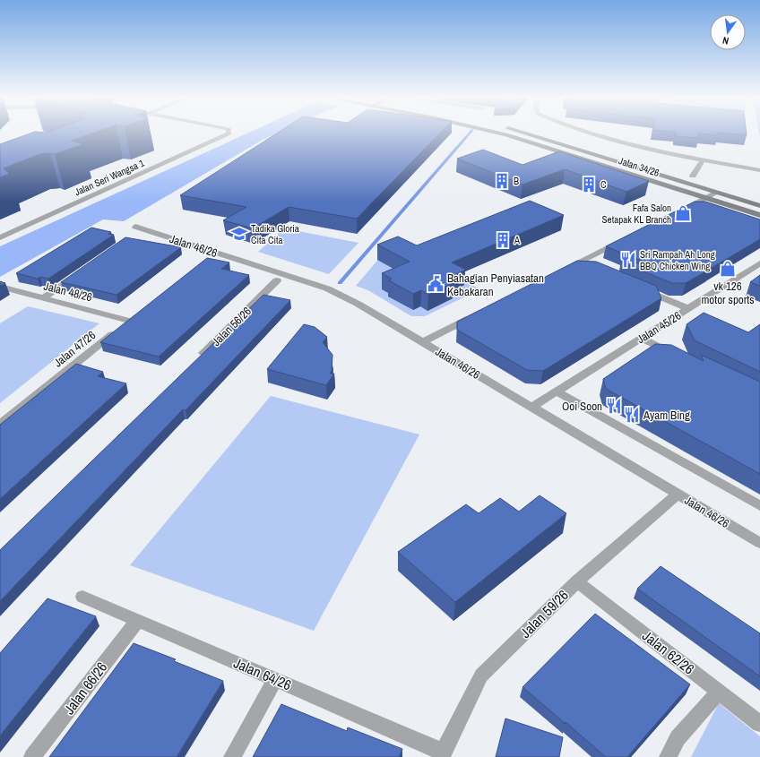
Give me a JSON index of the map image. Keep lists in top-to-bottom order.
{
  "streets": {
    "main road": ["Jalan 34/26"],
    "street": [
      "Jalan Seri Wangsa 1",
      "Jalan 46/26",
      "Jalan 48/26",
      "Jalan 56/26",
      "Jalan 45/26",
      "Jalan 47/26",
      "Jalan 59/26",
      "Jalan 62/26",
      "Jalan 64/26",
      "Jalan 66/26"
    ]
  },
  "crossings": [
    ["Jalan 46/26", "Jalan 45/26"],
    ["Jalan 46/26", "Jalan 59/26"],
    ["Jalan 48/26", "Jalan 47/26"],
    ["Jalan 59/26", "Jalan 62/26"],
    ["Jalan 59/26", "Jalan 64/26"],
    ["Jalan 64/26", "Jalan 66/26"]
  ],
  "places": {
    "building": ["B", "C", "A"],
    "shop": ["Fafa Salon Setapak KL Branch", "vk 126 motor sports"],
    "school or university": ["Tadika Gloria Cita Cita"],
    "restaurant": ["Sri Rampah Ah Long BBQ Chicken Wing", "Ooi Soon", "Ayam Bing"],
    "public building": ["Bahagian Penyiasatan Kebakaran"]
  },
  "north": "bottom"
}
